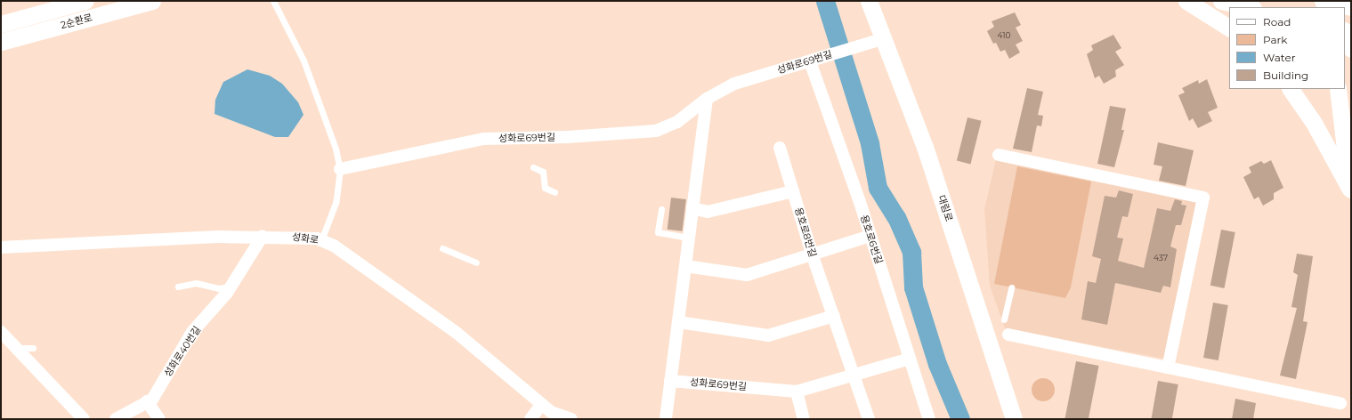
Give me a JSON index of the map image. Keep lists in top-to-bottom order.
{
  "streets": {
    "street": [
      "2순환로",
      "성화로69번길",
      "대림로",
      "용호로8번길",
      "성화로",
      "용호로6번길",
      "성화로40번길"
    ]
  },
  "crossings": [
    ["성화로69번길", "대림로"],
    ["성화로69번길", "용호로6번길"],
    ["성화로", "성화로40번길"]
  ],
  "house_numbers": ["410", "437"],
  "legend": [
    "Road",
    "Park",
    "Water",
    "Building"
  ]
}
